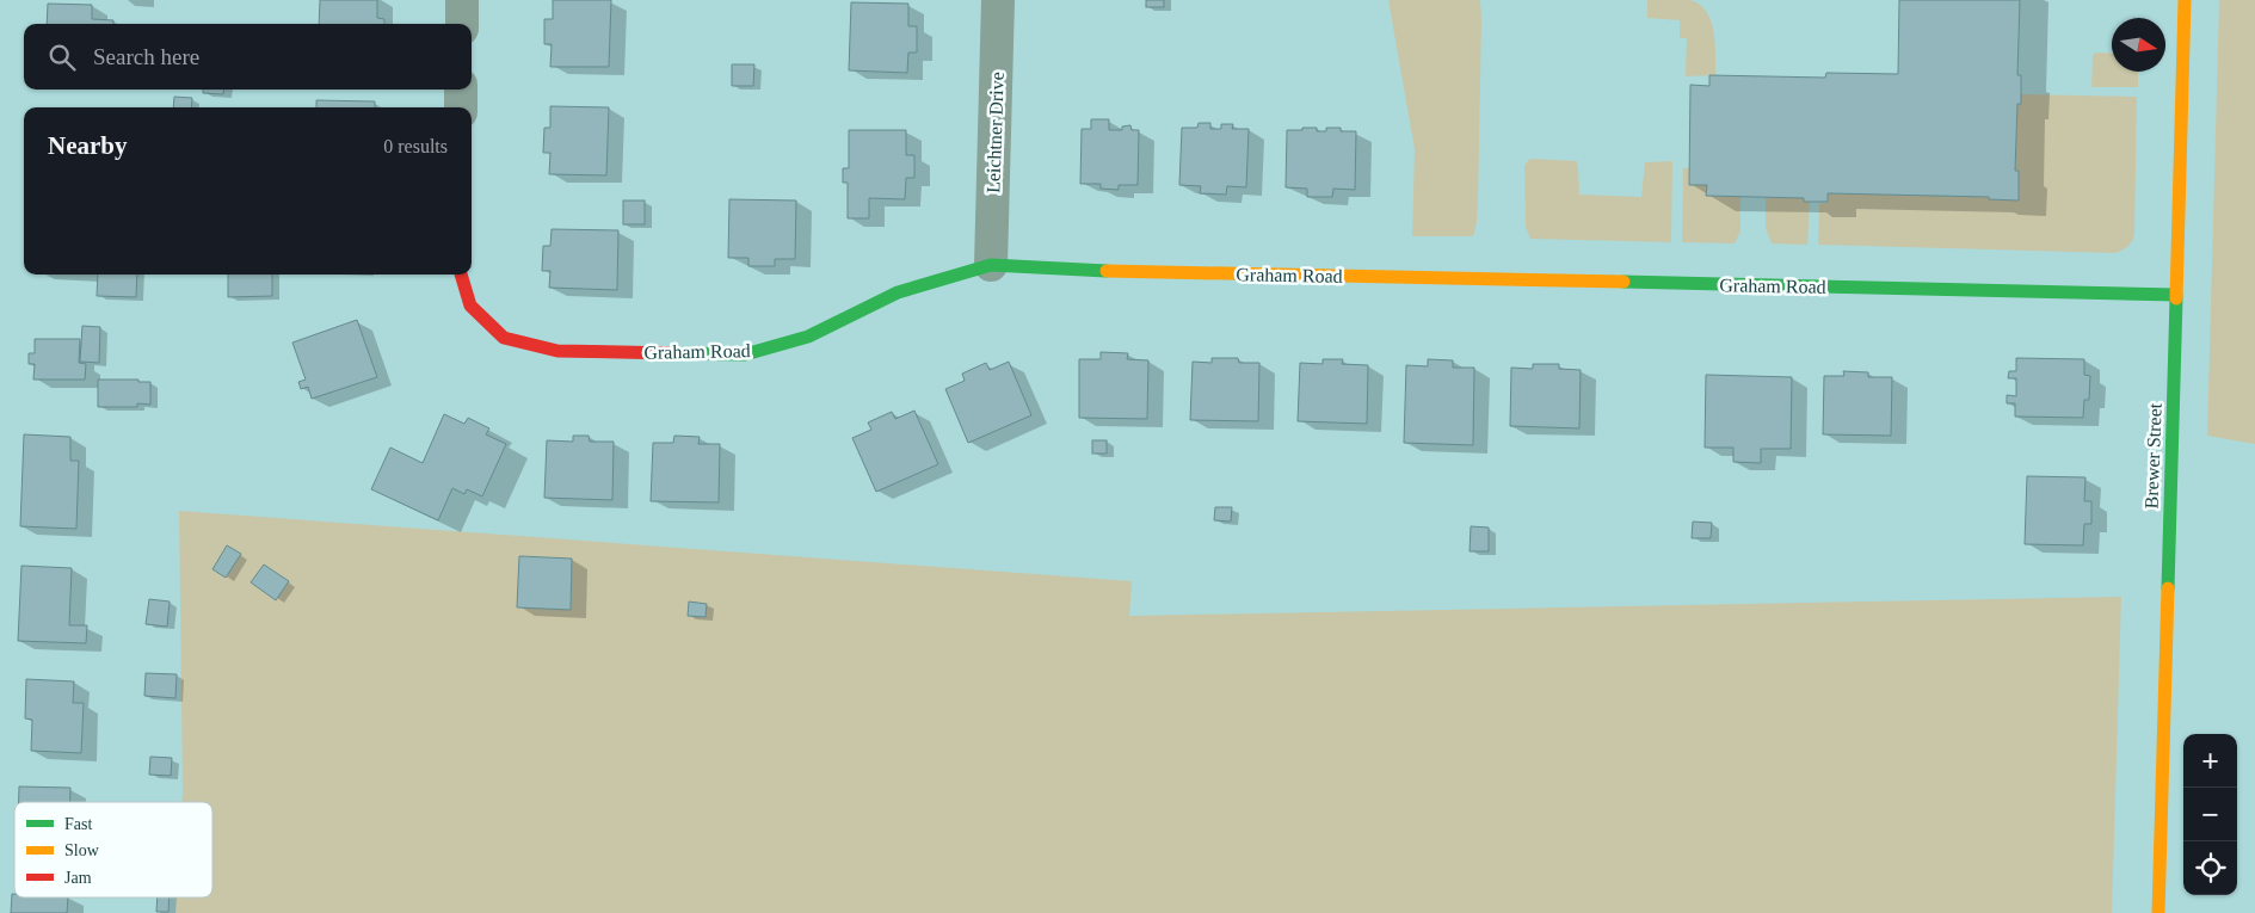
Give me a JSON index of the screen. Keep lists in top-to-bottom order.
{
  "streets": {
    "street": ["Leichtner Drive", "Graham Road", "Brewer Street"]
  },
  "crossings": [
    ["Leichtner Drive", "Graham Road"],
    ["Graham Road", "Brewer Street"]
  ],
  "legend": ["Fast", "Slow", "Jam"],
  "north": "right",
  "page": {
    "search": "Search here",
    "heading": ["Nearby", "0 results"],
    "map_buttons": ["+", "−"]
  }
}
